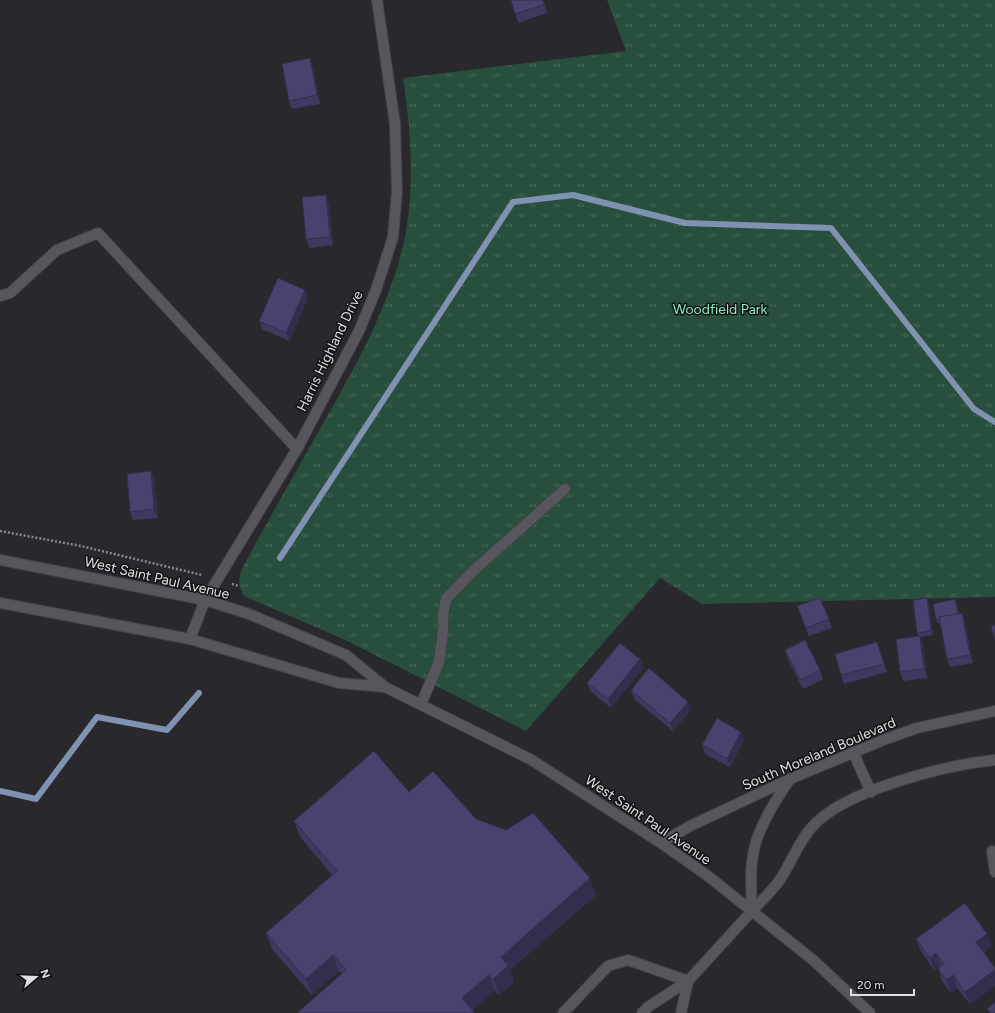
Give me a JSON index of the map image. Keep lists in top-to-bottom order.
{
  "streets": {
    "main road": ["Harris Highland Drive", "West Saint Paul Avenue", "South Moreland Boulevard"]
  },
  "crossings": [
    ["Harris Highland Drive", "West Saint Paul Avenue"],
    ["West Saint Paul Avenue", "South Moreland Boulevard"]
  ],
  "parks": ["Woodfield Park"],
  "scale_bar": "20 m",
  "north": "right"
}
